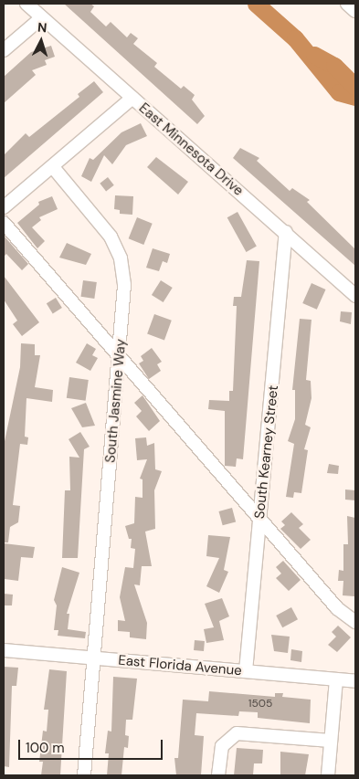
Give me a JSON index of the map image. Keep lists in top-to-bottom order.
{
  "streets": {
    "street": [
      "East Minnesota Drive",
      "South Jasmine Way",
      "South Kearney Street",
      "East Florida Avenue"
    ]
  },
  "crossings": [
    ["East Minnesota Drive", "South Kearney Street"],
    ["South Jasmine Way", "East Florida Avenue"],
    ["South Kearney Street", "East Florida Avenue"]
  ],
  "house_numbers": ["1505"],
  "scale_bar": "100 m",
  "north": "top"
}
